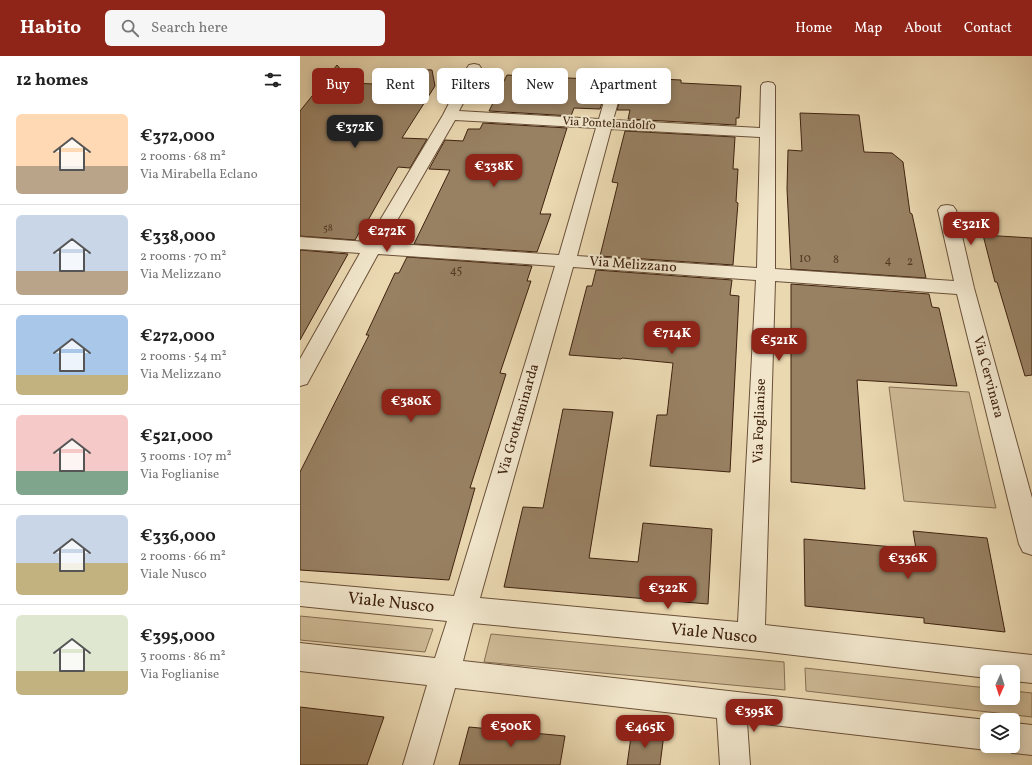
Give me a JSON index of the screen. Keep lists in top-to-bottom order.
{
  "streets": {
    "street": [
      "Via Pontelandolfo",
      "Via Melizzano",
      "Via Cervinara",
      "Via Grottaminarda",
      "Via Foglianise",
      "Viale Nusco"
    ]
  },
  "crossings": [
    ["Via Pontelandolfo", "Via Grottaminarda"],
    ["Via Pontelandolfo", "Via Foglianise"],
    ["Via Melizzano", "Via Cervinara"],
    ["Via Melizzano", "Via Grottaminarda"],
    ["Via Melizzano", "Via Foglianise"],
    ["Via Grottaminarda", "Viale Nusco"],
    ["Via Foglianise", "Viale Nusco"]
  ],
  "house_numbers": [
    "58",
    "10",
    "8",
    "4",
    "2",
    "45"
  ],
  "north": "bottom",
  "page": {
    "header": "Habito",
    "search": "Search here",
    "nav": [
      "Home",
      "Map",
      "About",
      "Contact"
    ],
    "heading": "12 homes",
    "chip": [
      "Buy",
      "Rent",
      "Filters",
      "New",
      "Apartment"
    ],
    "list": [
      {
        "name": "€372,000",
        "note": "2 rooms · 68 m² · Via Mirabella Eclano"
      },
      {
        "name": "€338,000",
        "note": "2 rooms · 70 m² · Via Melizzano"
      },
      {
        "name": "€272,000",
        "note": "2 rooms · 54 m² · Via Melizzano"
      },
      {
        "name": "€521,000",
        "note": "3 rooms · 107 m² · Via Foglianise"
      },
      {
        "name": "€336,000",
        "note": "2 rooms · 66 m² · Viale Nusco"
      },
      {
        "name": "€395,000",
        "note": "3 rooms · 86 m² · Via Foglianise"
      }
    ],
    "price": [
      "€372K",
      "€338K",
      "€321K",
      "€272K",
      "€714K",
      "€521K",
      "€380K",
      "€336K",
      "€322K",
      "€395K",
      "€500K",
      "€465K"
    ]
  }
}
